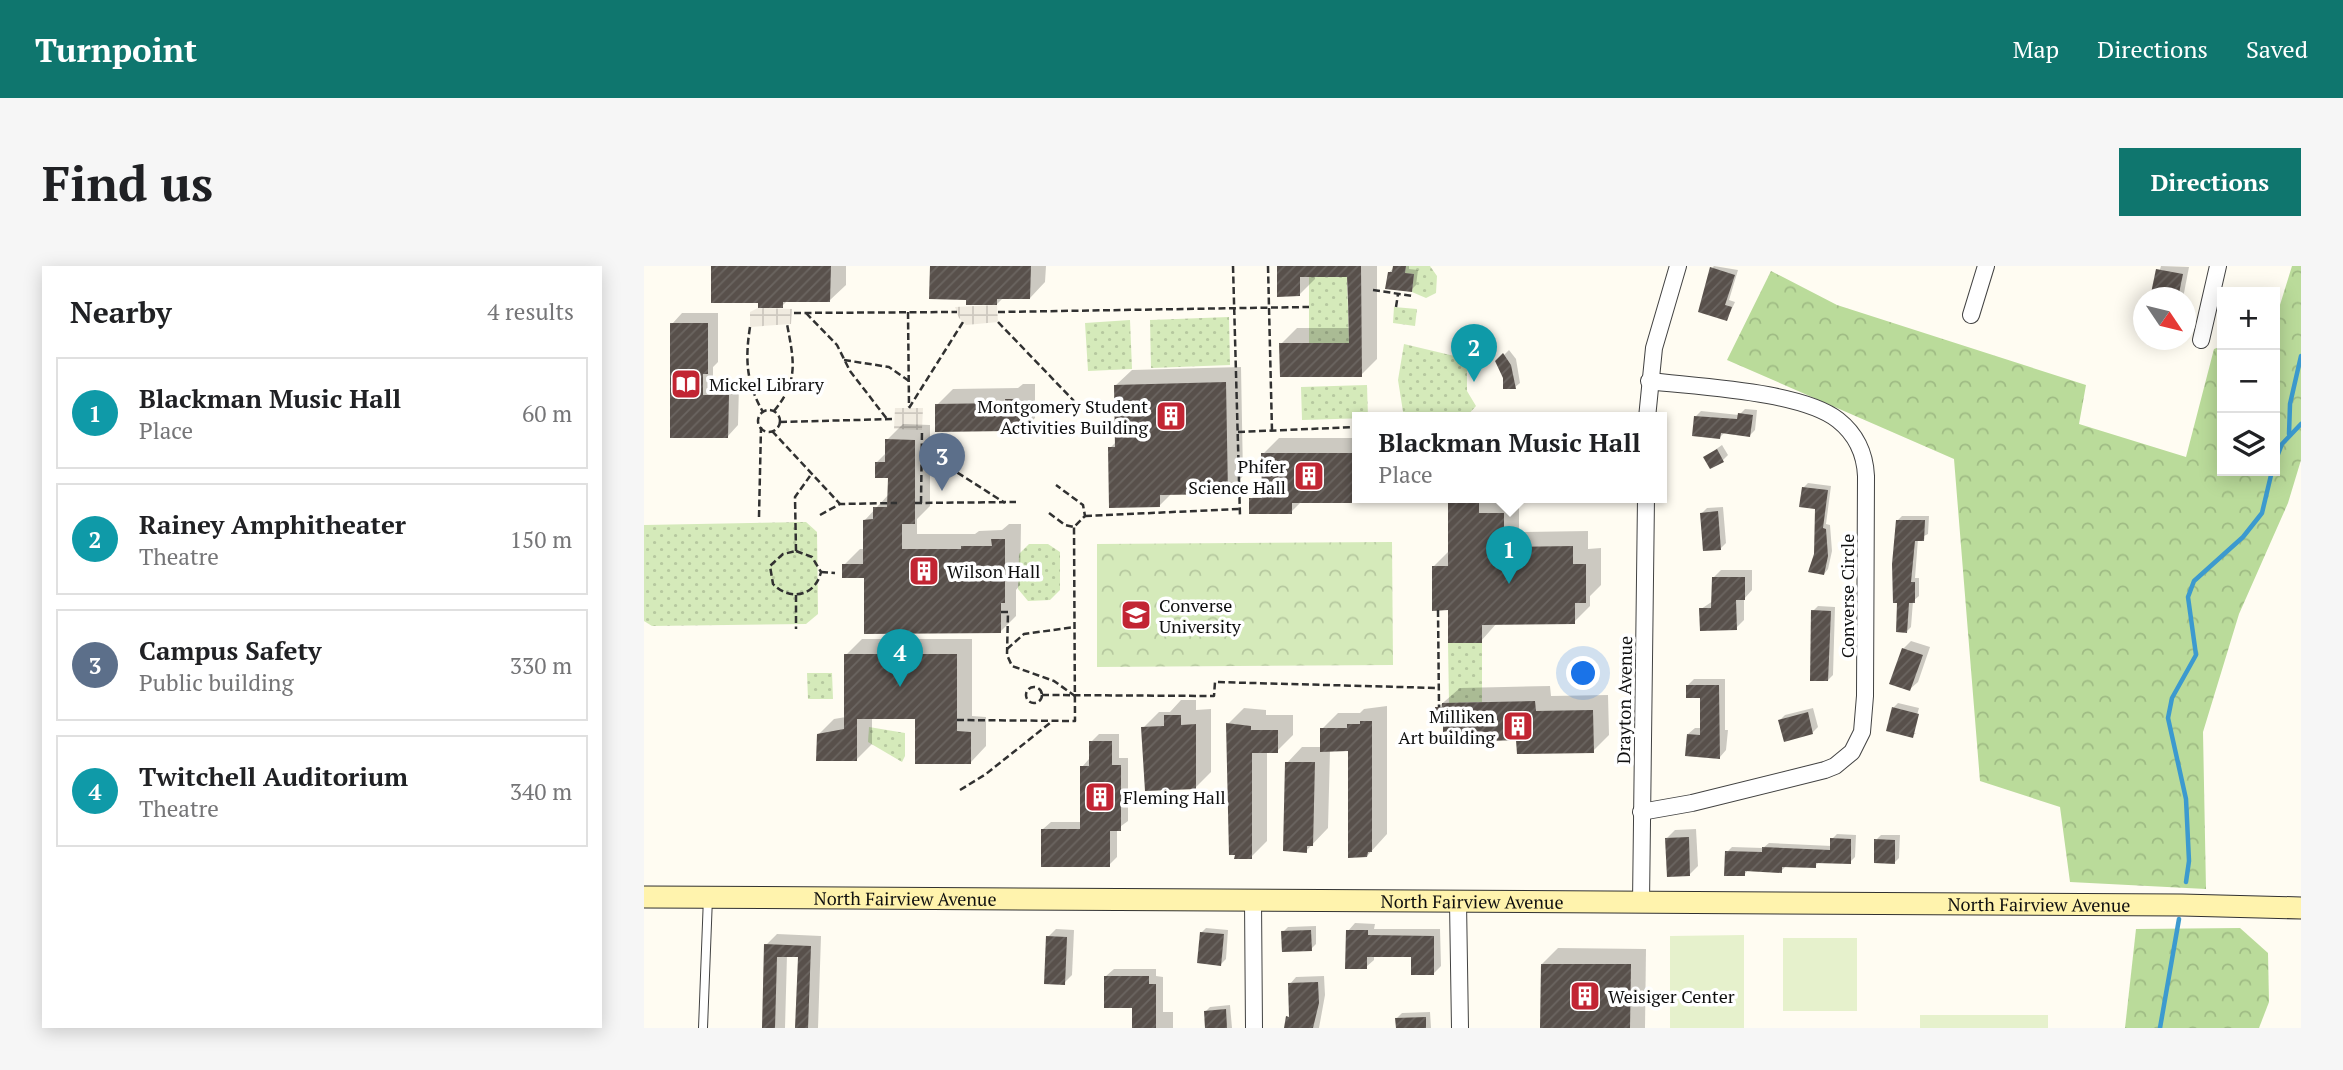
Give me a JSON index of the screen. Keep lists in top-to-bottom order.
{
  "streets": {
    "street": ["Converse Circle", "Drayton Avenue", "North Fairview Avenue"]
  },
  "crossings": [
    ["Converse Circle", "Drayton Avenue"],
    ["Drayton Avenue", "North Fairview Avenue"]
  ],
  "places": {
    "library": ["Mickel Library"],
    "building": [
      "Montgomery Student Activities Building",
      "Phifer Science Hall",
      "Wilson Hall",
      "Milliken Art building",
      "Fleming Hall",
      "Weisiger Center"
    ],
    "school or university": ["Converse University"]
  },
  "north": "bottom right",
  "page": {
    "header": "Turnpoint",
    "nav": ["Map", "Directions", "Saved"],
    "buttons": "Directions",
    "title": "Find us",
    "heading": ["Nearby", "4 results"],
    "map_buttons": ["+", "−"],
    "pins": [
      "2",
      "3",
      "1",
      "4"
    ],
    "list": [
      {
        "mark": "1",
        "name": "Blackman Music Hall",
        "note": "Place",
        "value": "60 m"
      },
      {
        "mark": "2",
        "name": "Rainey Amphitheater",
        "note": "Theatre",
        "value": "150 m"
      },
      {
        "mark": "3",
        "name": "Campus Safety",
        "note": "Public building",
        "value": "330 m"
      },
      {
        "mark": "4",
        "name": "Twitchell Auditorium",
        "note": "Theatre",
        "value": "340 m"
      }
    ],
    "popup": ["Blackman Music Hall", "Place"]
  }
}
